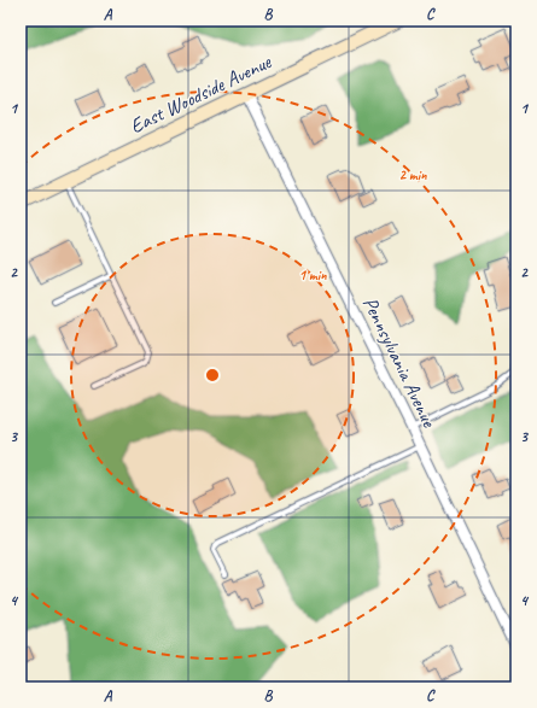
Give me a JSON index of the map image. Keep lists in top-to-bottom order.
{
  "streets": {
    "main road": ["East Woodside Avenue"],
    "street": ["Pennsylvania Avenue"]
  },
  "crossings": [
    ["East Woodside Avenue", "Pennsylvania Avenue"]
  ],
  "grid": {
    "columns": ["A", "B", "C"],
    "rows": [
      "1",
      "2",
      "3",
      "4"
    ]
  },
  "rings": ["2 min", "1 min"]
}
